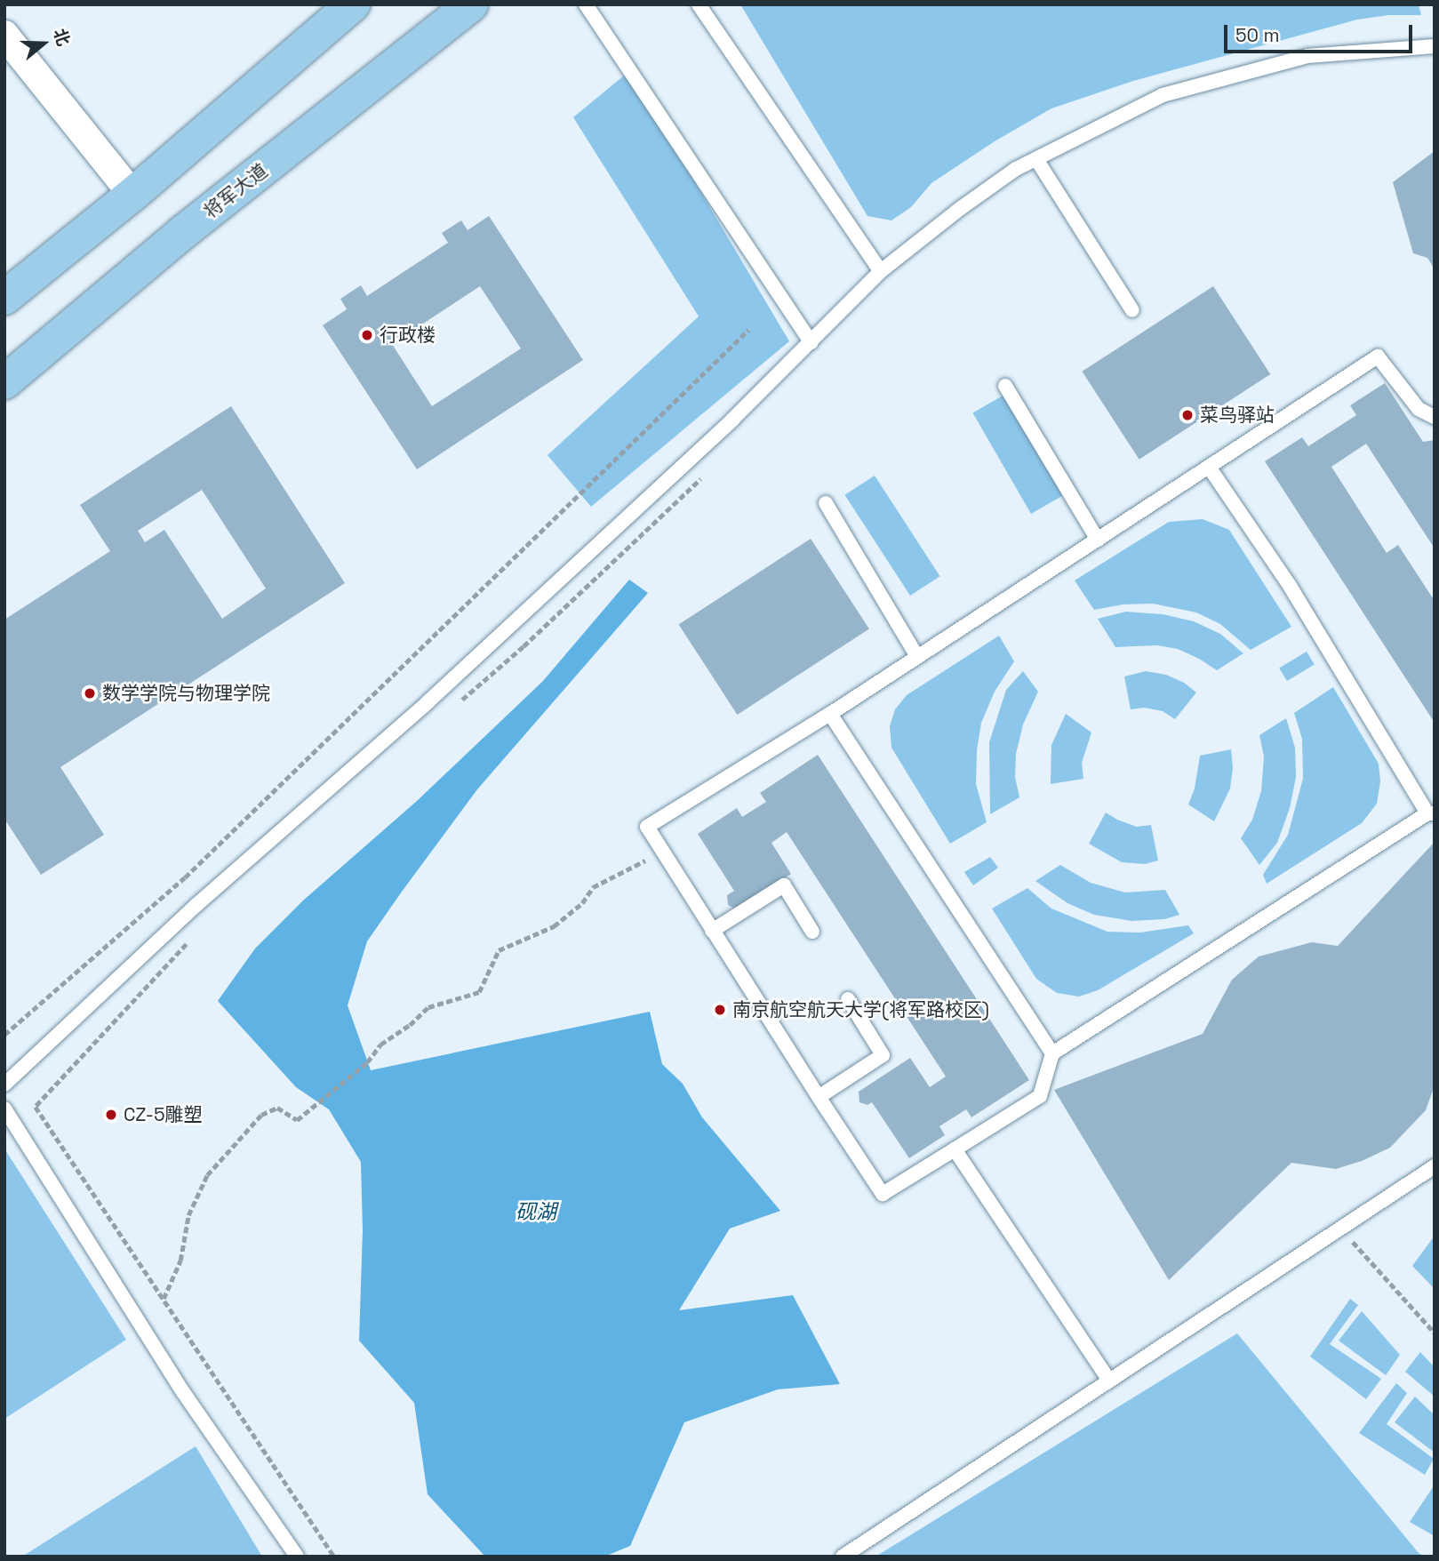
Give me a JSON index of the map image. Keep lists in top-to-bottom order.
{
  "streets": {
    "main road": ["将军大道"]
  },
  "water": ["砚湖"],
  "places": [
    "行政楼",
    "菜鸟驿站",
    "数学学院与物理学院",
    "南京航空航天大学(将军路校区)",
    "CZ-5雕塑"
  ],
  "scale_bar": "50 m",
  "north": "right"
}
